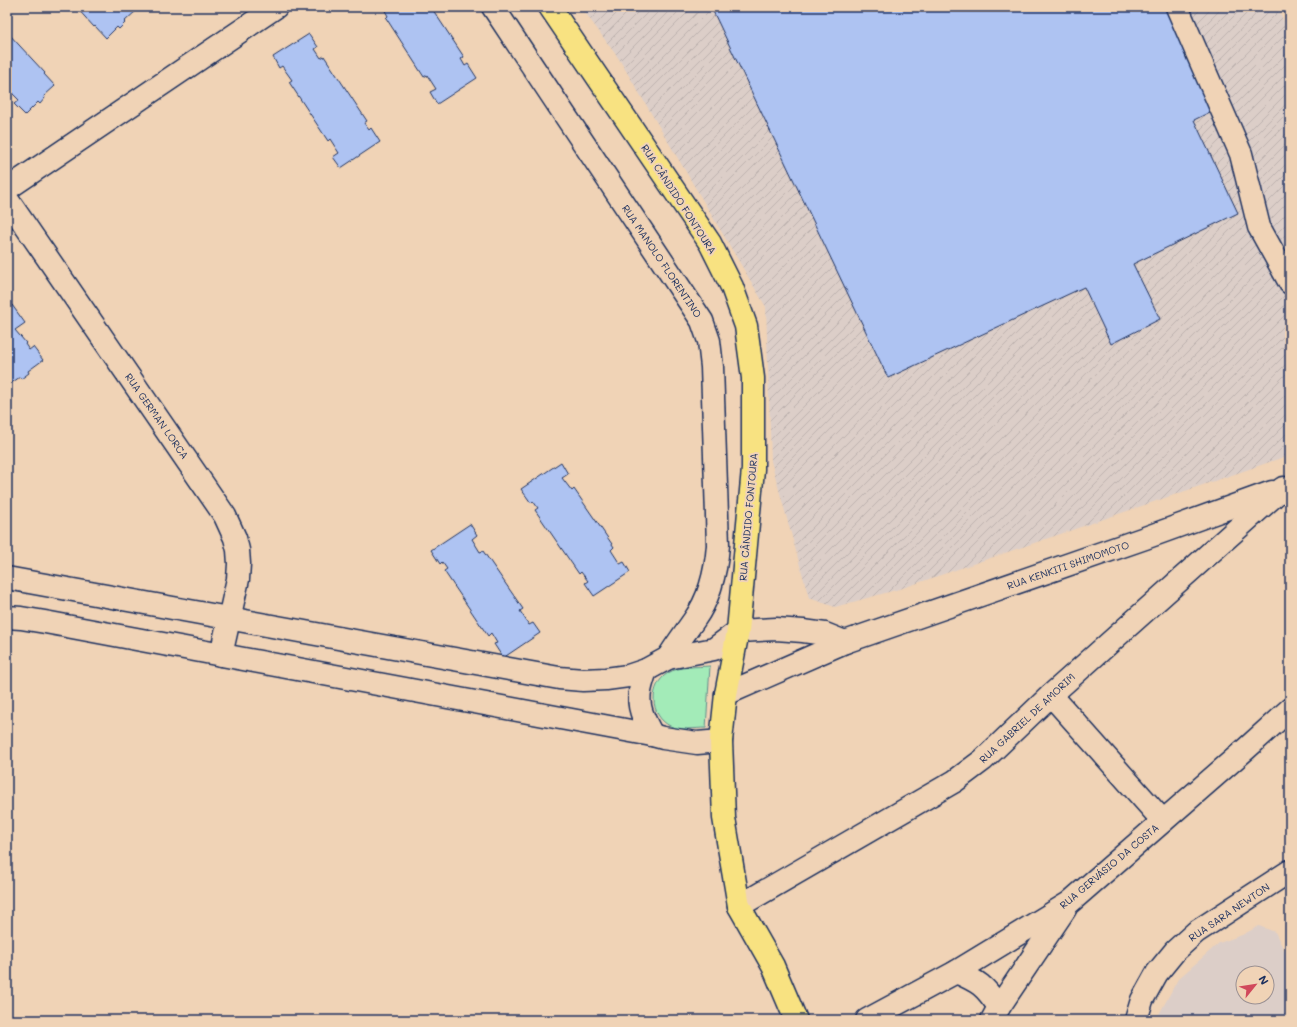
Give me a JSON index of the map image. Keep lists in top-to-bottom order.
{
  "streets": {
    "main road": ["RUA CÂNDIDO FONTOURA"],
    "street": [
      "RUA MANOLO FLORENTINO",
      "RUA GERMAN LORCA",
      "RUA KENKITI SHIMOMOTO",
      "RUA GABRIEL DE AMORIM",
      "RUA GERVÁSIO DA COSTA",
      "RUA SARA NEWTON"
    ]
  },
  "crossings": [
    ["RUA CÂNDIDO FONTOURA", "RUA KENKITI SHIMOMOTO"],
    ["RUA CÂNDIDO FONTOURA", "RUA GABRIEL DE AMORIM"],
    ["RUA KENKITI SHIMOMOTO", "RUA GABRIEL DE AMORIM"]
  ],
  "north": "top right"
}
